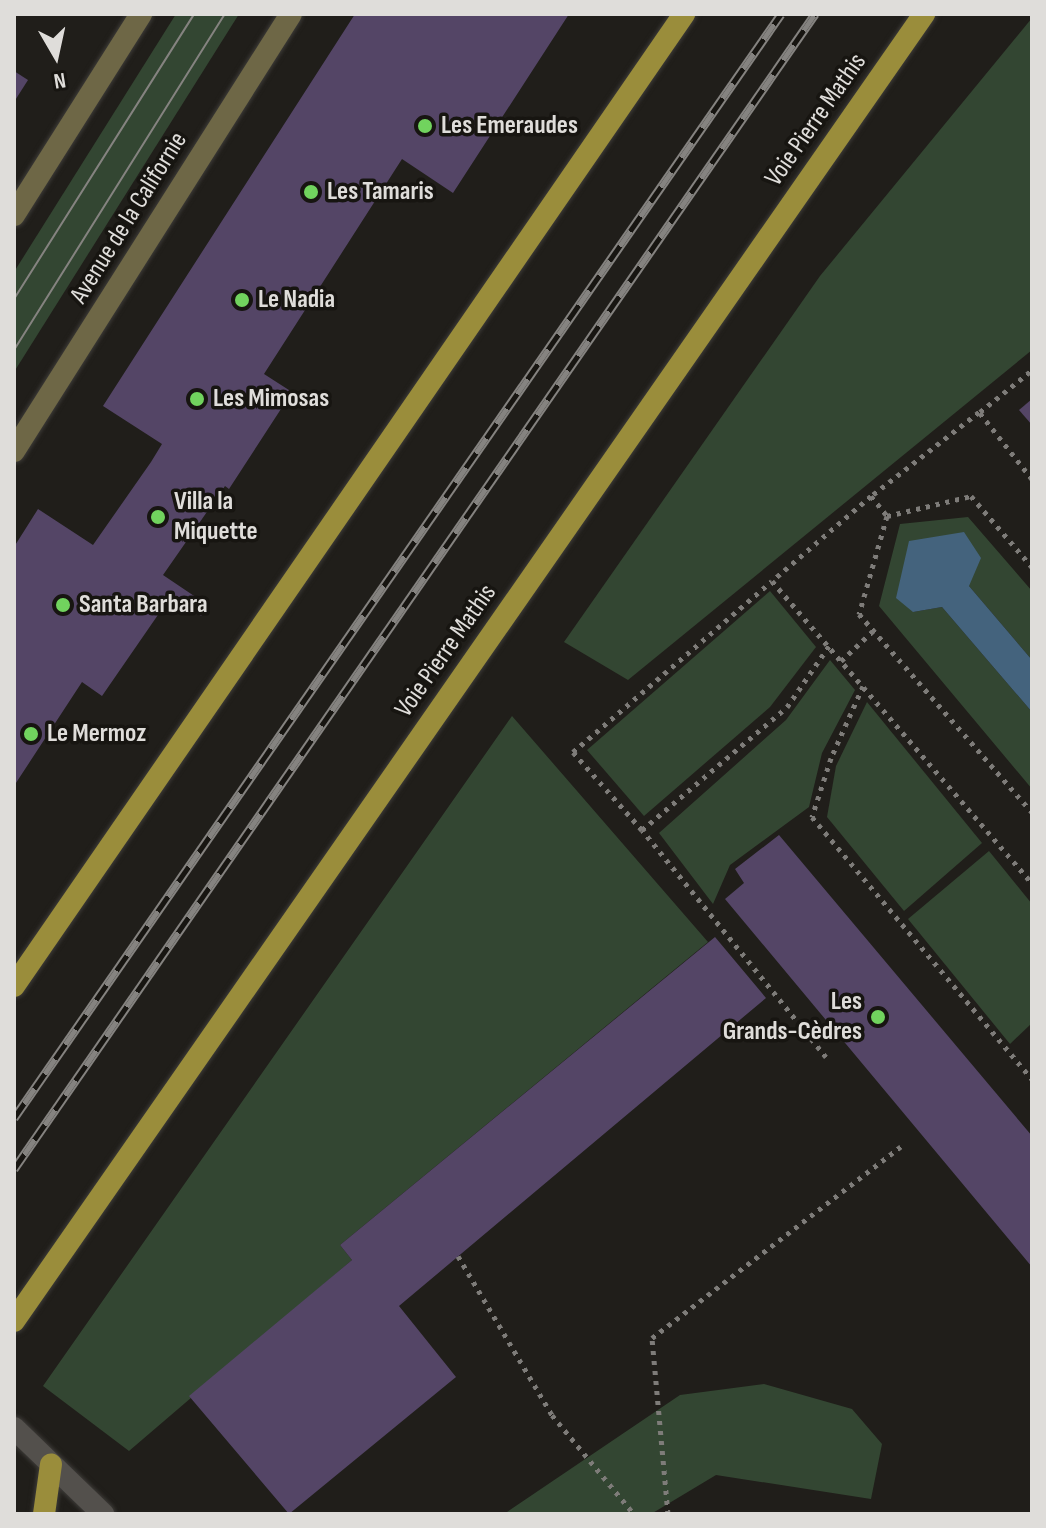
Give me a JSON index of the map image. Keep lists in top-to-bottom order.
{
  "streets": {
    "highway": ["Voie Pierre Mathis"],
    "main road": ["Avenue de la Californie"]
  },
  "places": [
    "Les Emeraudes",
    "Les Tamaris",
    "Le Nadia",
    "Les Mimosas",
    "Villa la Miquette",
    "Santa Barbara",
    "Le Mermoz",
    "Les Grands-Cèdres"
  ],
  "north": "bottom"
}
